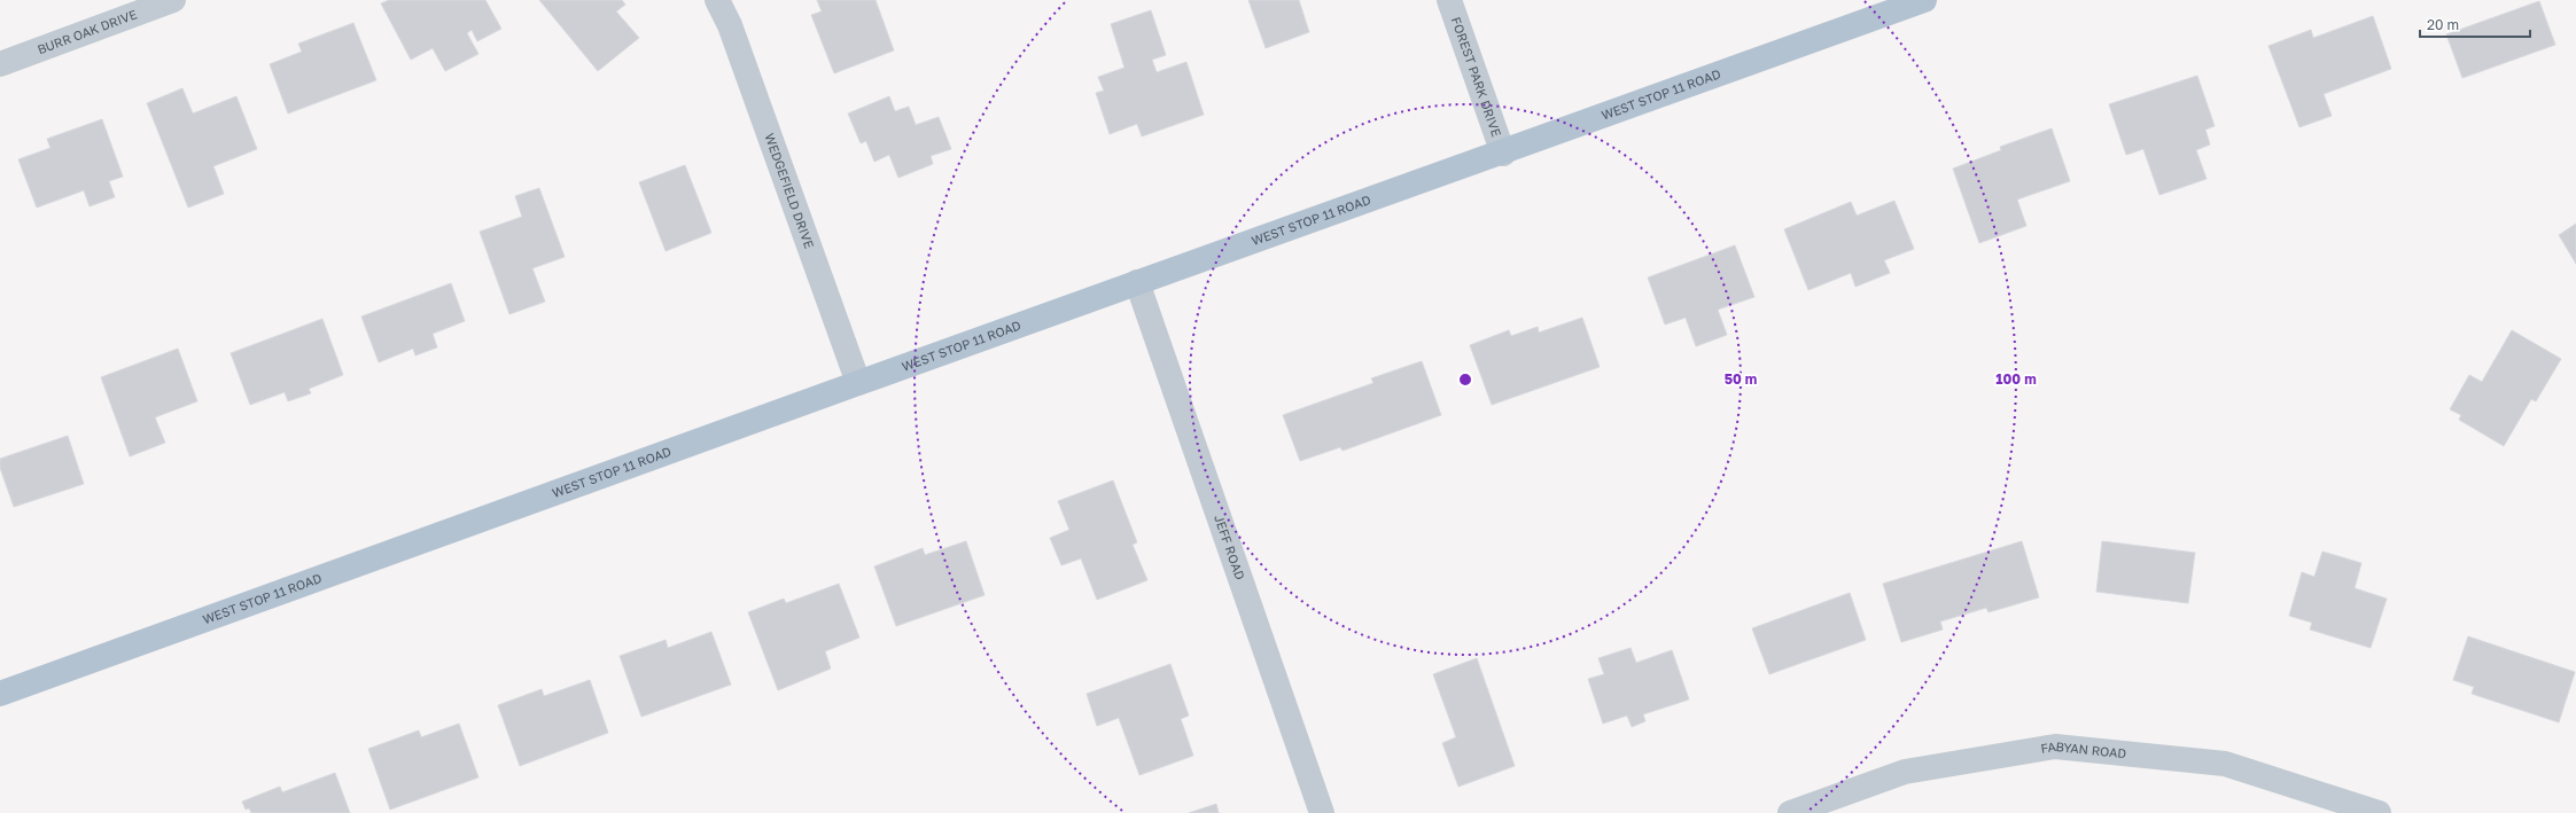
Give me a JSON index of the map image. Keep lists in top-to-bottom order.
{
  "streets": {
    "main road": ["WEST STOP 11 ROAD"],
    "street": [
      "BURR OAK DRIVE",
      "FOREST PARK DRIVE",
      "WEDGEFIELD DRIVE",
      "JEFF ROAD",
      "FABYAN ROAD"
    ]
  },
  "crossings": [
    ["FOREST PARK DRIVE", "WEST STOP 11 ROAD"],
    ["WEST STOP 11 ROAD", "WEDGEFIELD DRIVE"],
    ["WEST STOP 11 ROAD", "JEFF ROAD"]
  ],
  "scale_bar": "20 m",
  "rings": ["50 m", "100 m"]
}
